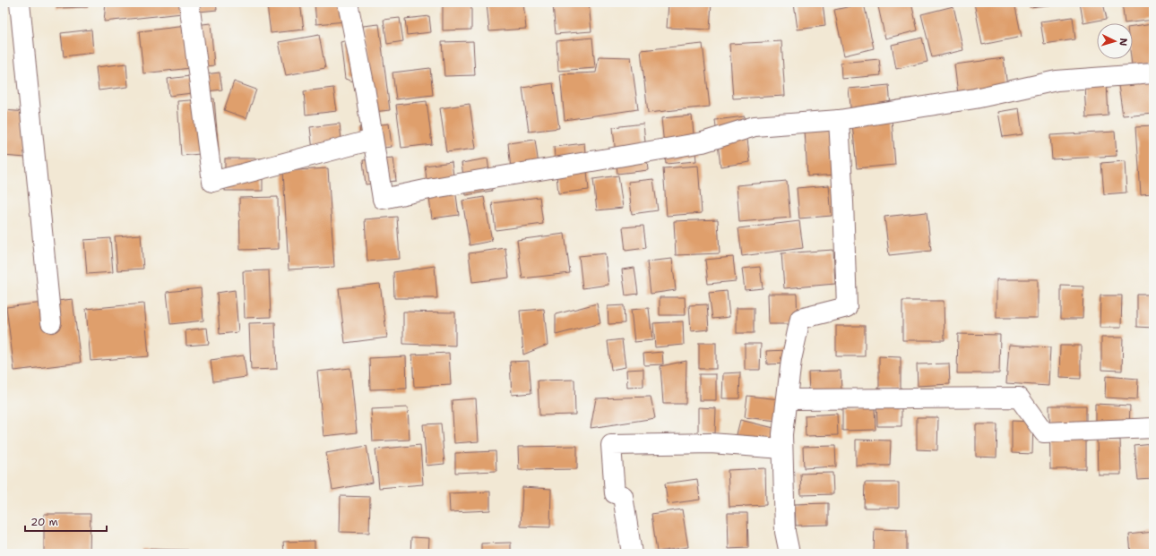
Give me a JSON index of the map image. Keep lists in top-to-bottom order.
{
  "scale_bar": "20 m",
  "north": "right"
}
